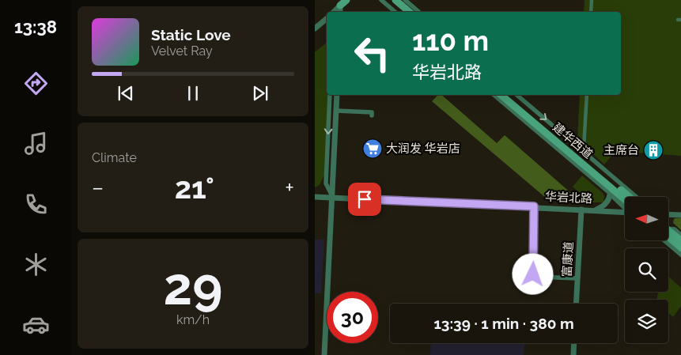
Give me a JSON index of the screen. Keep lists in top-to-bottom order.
{
  "streets": {
    "main road": ["建华西道"],
    "street": ["华岩北路", "富康道"]
  },
  "crossings": [
    ["华岩北路", "富康道"]
  ],
  "places": {
    "supermarket": ["大润发 华岩店"],
    "building": ["主席台"]
  },
  "north": "left",
  "page": {
    "tabs": "13:38",
    "turn": ["110 m", "华岩北路"],
    "song": ["Static Love", "Velvet Ray"],
    "tile": [
      "Climate",
      ["29", "km/h"]
    ],
    "heat": ["−", "21°", "+"],
    "limit": "30",
    "trip": "13:39 · 1 min · 380 m"
  }
}
